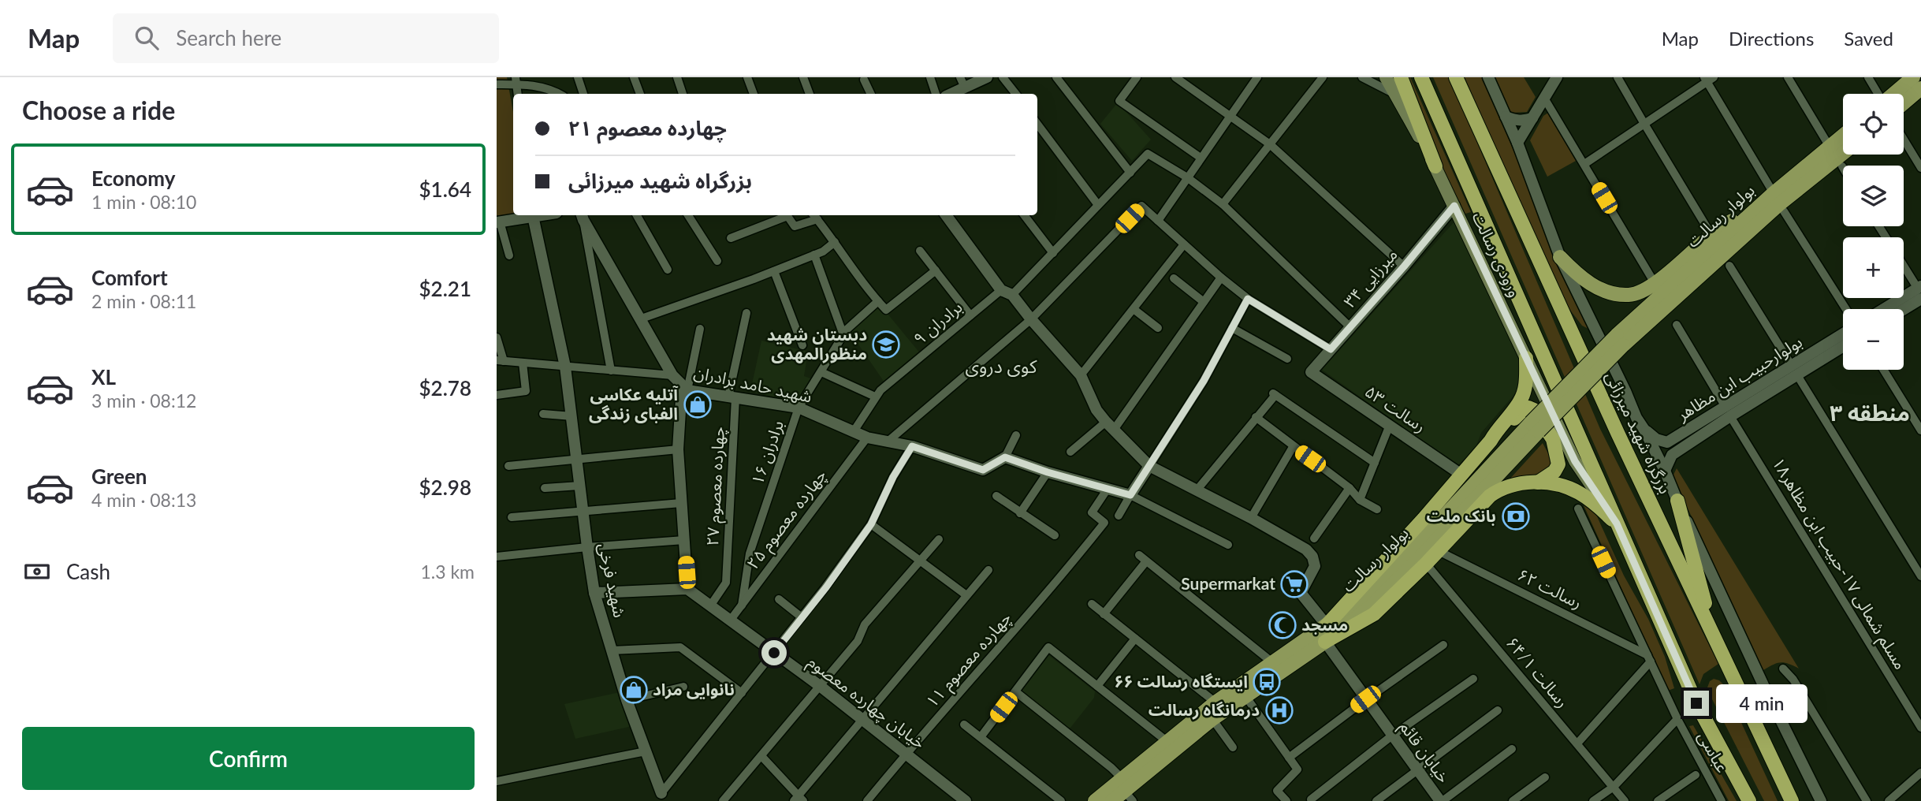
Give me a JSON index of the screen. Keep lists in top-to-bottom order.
{
  "streets": {
    "highway": ["بزرگراه شهید میرزائی"],
    "main road": ["بولوار رسالت", "ورودی رسالت"],
    "street": [
      "میرزایی ۳۴",
      "برادران ۹",
      "بولوارحبیب ابن مظاهر",
      "شهید حامد برادران",
      "رسالت ۵۳",
      "برادران ۱۶",
      "چهارده معصوم ۲۷",
      "چهارده معصوم ۲۵",
      "مسلم شمالی ۱۷-حبیب ابن مظاهر۱۸",
      "شهید فرخی",
      "رسالت ۶۲",
      "چهارده معصوم ۱۱",
      "رسالت ۶۴/۱",
      "خیابان چهارده معصوم",
      "خیابان قائم",
      "عباسی"
    ]
  },
  "crossings": [
    ["بولوار رسالت", "خیابان قائم"],
    ["ورودی رسالت", "میرزایی ۳۴"],
    ["میرزایی ۳۴", "رسالت ۵۳"],
    ["برادران ۹", "شهید حامد برادران"],
    ["بولوارحبیب ابن مظاهر", "مسلم شمالی ۱۷-حبیب ابن مظاهر۱۸"],
    ["شهید حامد برادران", "برادران ۱۶"],
    ["شهید حامد برادران", "چهارده معصوم ۲۷"],
    ["شهید حامد برادران", "چهارده معصوم ۲۵"],
    ["برادران ۱۶", "چهارده معصوم ۲۵"],
    ["چهارده معصوم ۲۷", "خیابان چهارده معصوم"],
    ["چهارده معصوم ۲۵", "خیابان چهارده معصوم"],
    ["رسالت ۶۲", "عباسی"],
    ["چهارده معصوم ۱۱", "خیابان چهارده معصوم"]
  ],
  "districts": ["کوی دروی", "منطقه ۳"],
  "places": {
    "school or university": ["دبستان شهید منظورالمهدی"],
    "shop": ["آتلیه عکاسی الفبای زندگی", "نانوایی مراد"],
    "bank": ["بانک ملت"],
    "supermarket": ["Supermarkat"],
    "mosque": ["مسجد"],
    "bus stop": ["ایستگاه رسالت ۶۶"],
    "hospital": ["درمانگاه رسالت"]
  },
  "page": {
    "header": "Map",
    "search": "Search here",
    "nav": ["Map", "Directions", "Saved"],
    "heading": "Choose a ride",
    "map_buttons": ["+", "−"],
    "banner": ["چهارده معصوم ۲۱", "بزرگراه شهید میرزائی"],
    "list": [
      {
        "name": "Economy",
        "note": "1 min · 08:10",
        "value": "$1.64"
      },
      {
        "name": "Comfort",
        "note": "2 min · 08:11",
        "value": "$2.21"
      },
      {
        "name": "XL",
        "note": "3 min · 08:12",
        "value": "$2.78"
      },
      {
        "name": "Green",
        "note": "4 min · 08:13",
        "value": "$2.98"
      }
    ],
    "pay": ["Cash", "1.3 km"],
    "bubble": "4 min",
    "buttons": "Confirm"
  }
}
